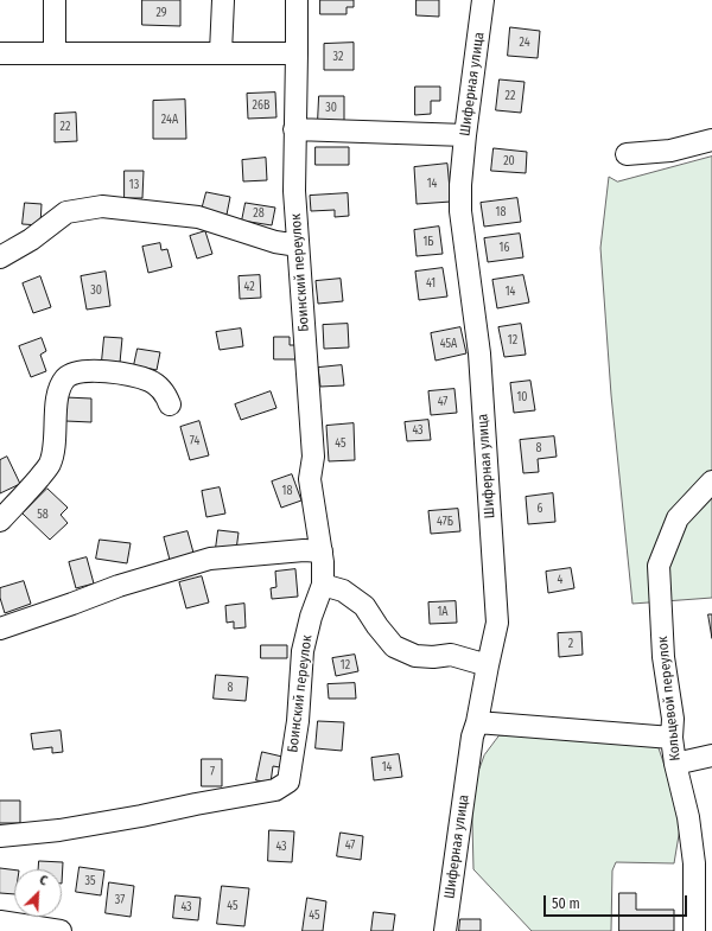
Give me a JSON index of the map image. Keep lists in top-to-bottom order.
{
  "streets": {
    "street": ["Шиферная улица", "Боинский переулок", "Кольцевой переулок"]
  },
  "house_numbers": [
    "29",
    "24",
    "32",
    "22",
    "26В",
    "30",
    "24А",
    "22",
    "20",
    "14",
    "13",
    "18",
    "28",
    "1Б",
    "16",
    "41",
    "42",
    "30",
    "14",
    "12",
    "45А",
    "10",
    "47",
    "43",
    "74",
    "45",
    "8",
    "18",
    "6",
    "58",
    "47Б",
    "4",
    "1А",
    "2",
    "12",
    "8",
    "14",
    "7",
    "47",
    "43",
    "35",
    "37",
    "45",
    "43",
    "45"
  ],
  "scale_bar": "50 m",
  "north": "top right"
}
